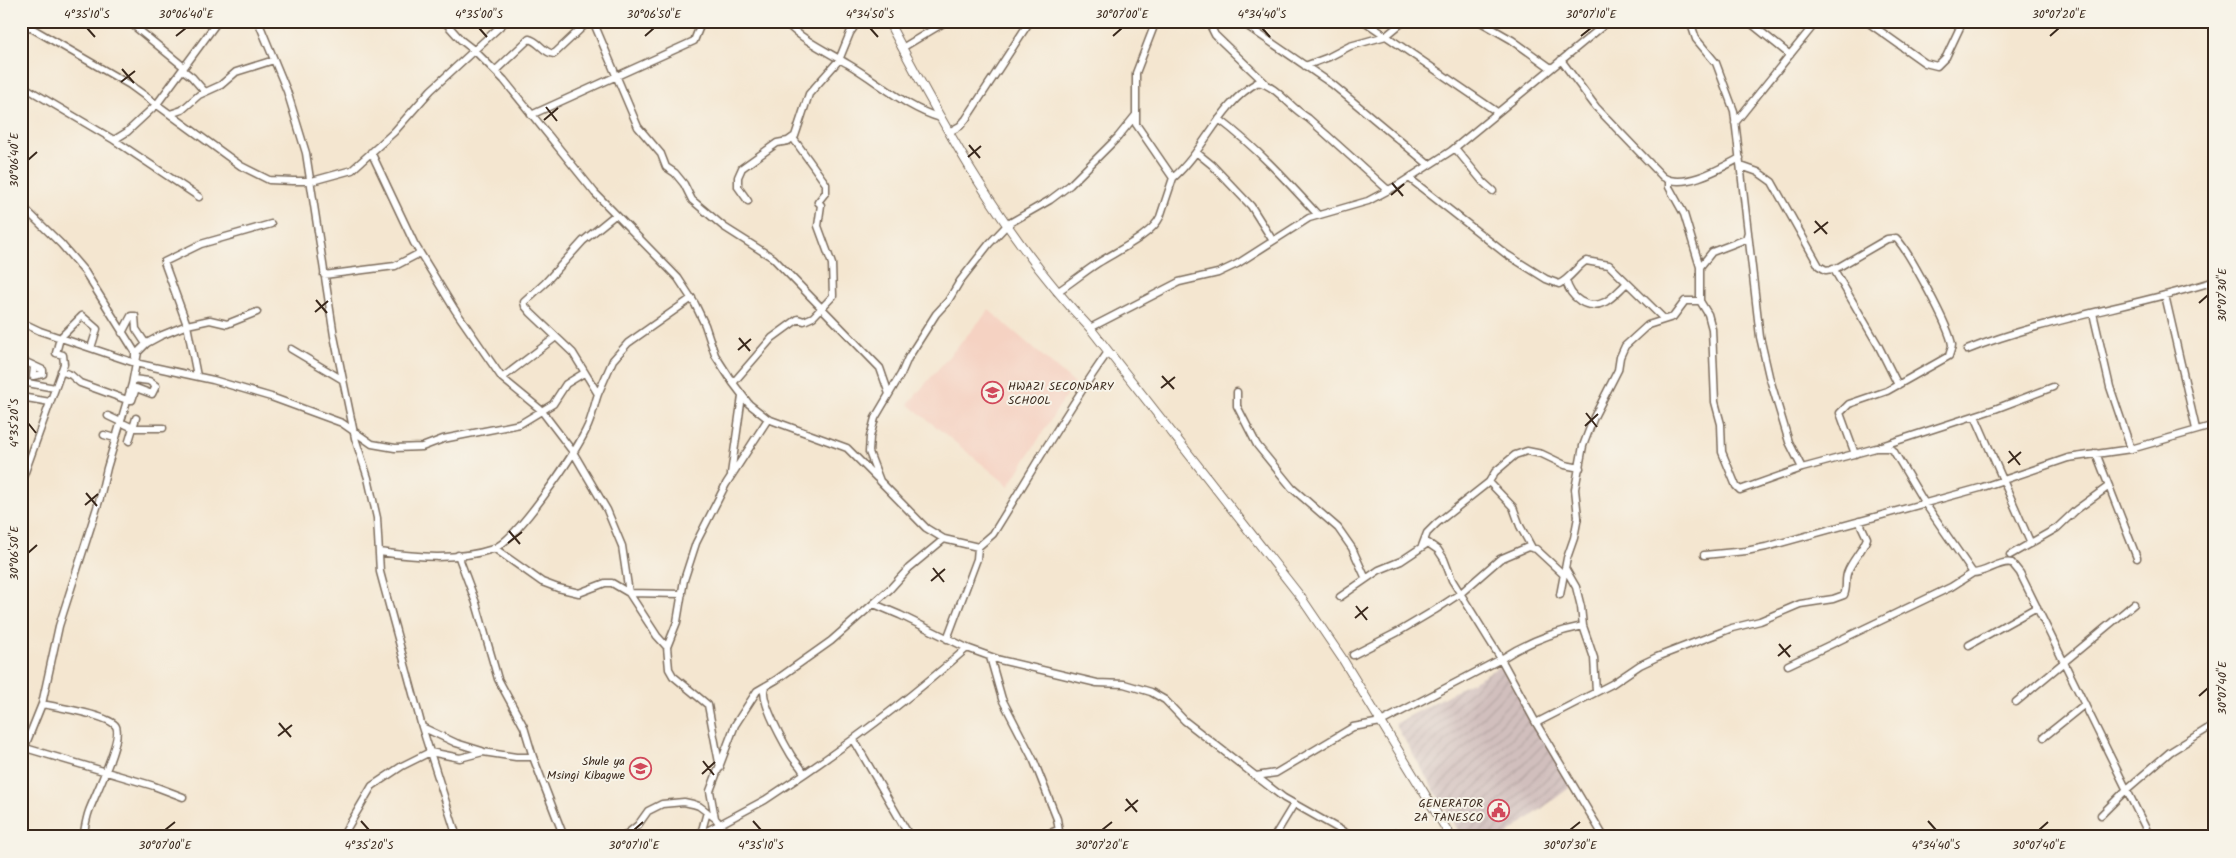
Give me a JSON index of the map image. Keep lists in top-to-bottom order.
{
  "places": {
    "school or university": ["HWAZI SECONDARY SCHOOL", "Shule ya Msingi Kibagwe"],
    "public building": ["GENERATOR ZA TANESCO"]
  },
  "coordinates": [
    "4°35'10\"S",
    "30°06'40\"E",
    "4°35'00\"S",
    "30°06'50\"E",
    "4°34'50\"S",
    "30°07'00\"E",
    "4°34'40\"S",
    "30°07'10\"E",
    "30°07'20\"E",
    "30°07'30\"E",
    "4°35'20\"S",
    "30°07'40\"E"
  ]
}
